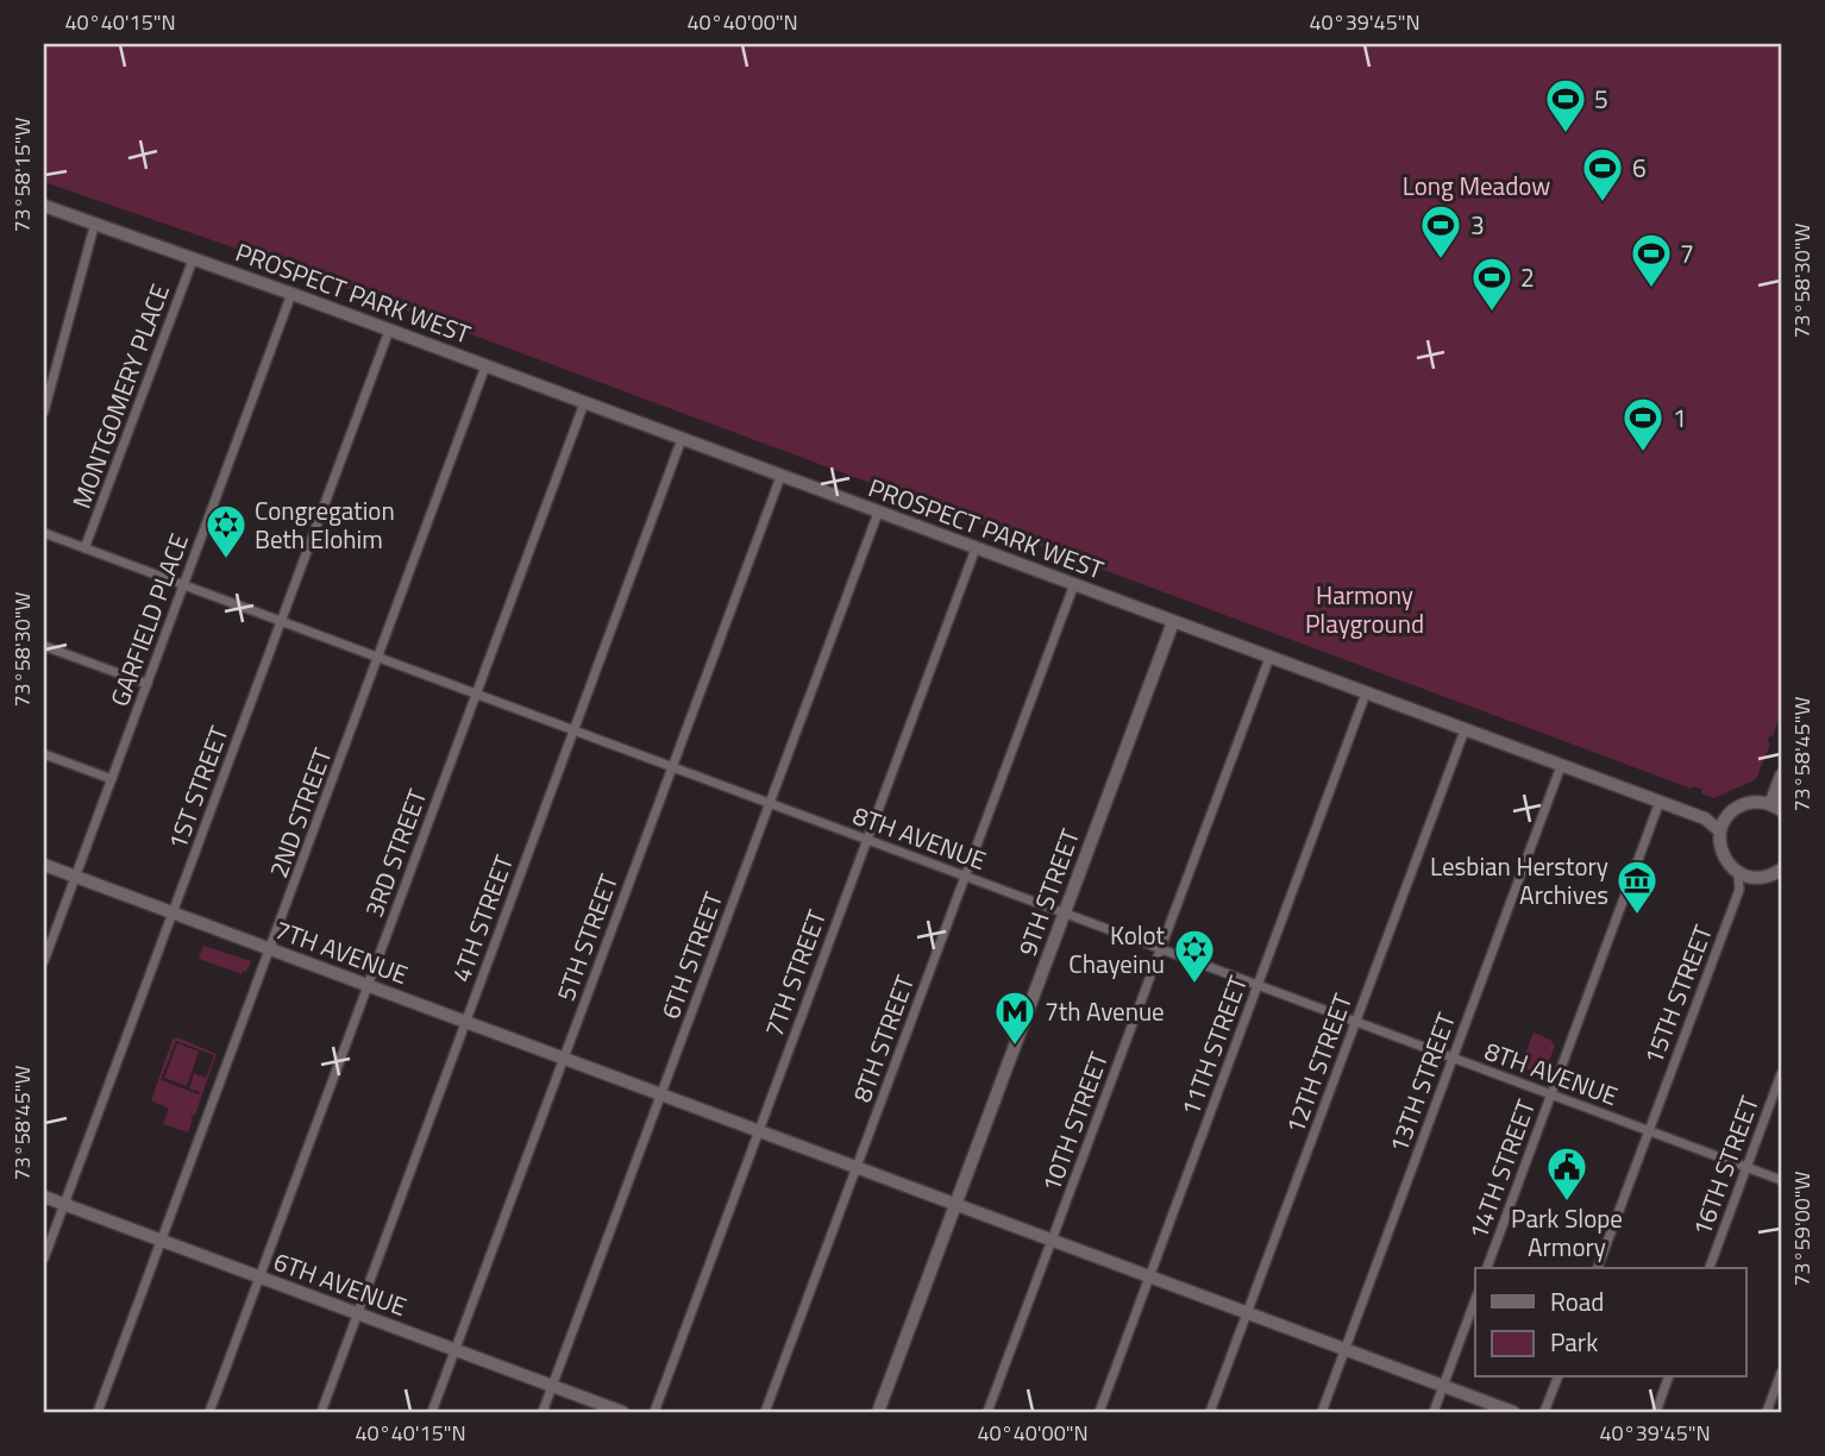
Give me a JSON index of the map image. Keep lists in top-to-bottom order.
{
  "streets": {
    "street": [
      "PROSPECT PARK WEST",
      "MONTGOMERY PLACE",
      "GARFIELD PLACE",
      "1ST STREET",
      "2ND STREET",
      "8TH AVENUE",
      "3RD STREET",
      "9TH STREET",
      "4TH STREET",
      "5TH STREET",
      "7TH AVENUE",
      "6TH STREET",
      "7TH STREET",
      "15TH STREET",
      "8TH STREET",
      "11TH STREET",
      "12TH STREET",
      "13TH STREET",
      "10TH STREET",
      "16TH STREET",
      "14TH STREET",
      "6TH AVENUE"
    ]
  },
  "crossings": [
    ["PROSPECT PARK WEST", "MONTGOMERY PLACE"],
    ["PROSPECT PARK WEST", "GARFIELD PLACE"],
    ["PROSPECT PARK WEST", "1ST STREET"],
    ["PROSPECT PARK WEST", "2ND STREET"],
    ["PROSPECT PARK WEST", "3RD STREET"],
    ["PROSPECT PARK WEST", "9TH STREET"],
    ["PROSPECT PARK WEST", "4TH STREET"],
    ["PROSPECT PARK WEST", "5TH STREET"],
    ["PROSPECT PARK WEST", "6TH STREET"],
    ["PROSPECT PARK WEST", "7TH STREET"],
    ["PROSPECT PARK WEST", "8TH STREET"],
    ["PROSPECT PARK WEST", "11TH STREET"],
    ["PROSPECT PARK WEST", "12TH STREET"],
    ["PROSPECT PARK WEST", "13TH STREET"],
    ["PROSPECT PARK WEST", "10TH STREET"],
    ["PROSPECT PARK WEST", "14TH STREET"],
    ["MONTGOMERY PLACE", "8TH AVENUE"],
    ["GARFIELD PLACE", "8TH AVENUE"],
    ["GARFIELD PLACE", "7TH AVENUE"],
    ["1ST STREET", "8TH AVENUE"],
    ["1ST STREET", "7TH AVENUE"],
    ["1ST STREET", "6TH AVENUE"],
    ["2ND STREET", "8TH AVENUE"],
    ["2ND STREET", "7TH AVENUE"],
    ["2ND STREET", "6TH AVENUE"],
    ["8TH AVENUE", "3RD STREET"],
    ["8TH AVENUE", "9TH STREET"],
    ["8TH AVENUE", "4TH STREET"],
    ["8TH AVENUE", "5TH STREET"],
    ["8TH AVENUE", "6TH STREET"],
    ["8TH AVENUE", "7TH STREET"],
    ["8TH AVENUE", "15TH STREET"],
    ["8TH AVENUE", "8TH STREET"],
    ["8TH AVENUE", "11TH STREET"],
    ["8TH AVENUE", "12TH STREET"],
    ["8TH AVENUE", "13TH STREET"],
    ["8TH AVENUE", "10TH STREET"],
    ["8TH AVENUE", "16TH STREET"],
    ["8TH AVENUE", "14TH STREET"],
    ["3RD STREET", "7TH AVENUE"],
    ["3RD STREET", "6TH AVENUE"],
    ["9TH STREET", "7TH AVENUE"],
    ["4TH STREET", "7TH AVENUE"],
    ["4TH STREET", "6TH AVENUE"],
    ["5TH STREET", "7TH AVENUE"],
    ["5TH STREET", "6TH AVENUE"],
    ["7TH AVENUE", "6TH STREET"],
    ["7TH AVENUE", "7TH STREET"],
    ["7TH AVENUE", "8TH STREET"],
    ["7TH AVENUE", "11TH STREET"],
    ["7TH AVENUE", "12TH STREET"],
    ["7TH AVENUE", "13TH STREET"],
    ["7TH AVENUE", "10TH STREET"],
    ["6TH STREET", "6TH AVENUE"]
  ],
  "parks": ["Long Meadow", "Harmony Playground"],
  "places": {
    "sports": [
      "5",
      "6",
      "3",
      "7",
      "2",
      "1"
    ],
    "synagogue": ["Congregation Beth Elohim", "Kolot Chayeinu"],
    "museum": ["Lesbian Herstory Archives"],
    "metro station": ["7th Avenue"],
    "public building": ["Park Slope Armory"]
  },
  "legend": ["Road", "Park"],
  "coordinates": [
    "40°40'15\"N",
    "40°40'00\"N",
    "40°39'45\"N",
    "73°58'15\"W",
    "73°58'30\"W",
    "73°58'45\"W",
    "73°59'00\"W"
  ]
}
